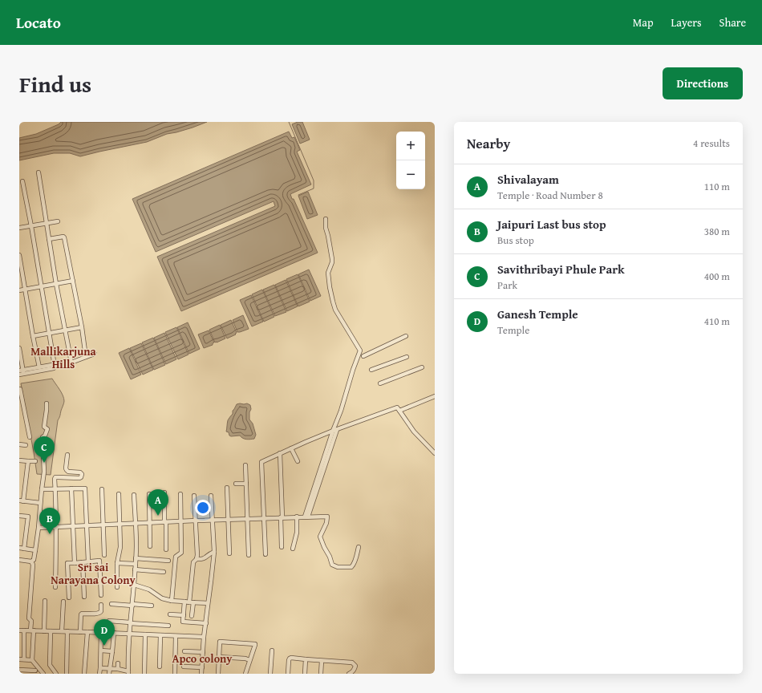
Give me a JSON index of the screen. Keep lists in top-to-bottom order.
{
  "districts": ["Mallikarjuna Hills", "Sri sai Narayana Colony", "Apco colony"],
  "page": {
    "header": "Locato",
    "nav": ["Map", "Layers", "Share"],
    "title": "Find us",
    "buttons": "Directions",
    "heading": ["Nearby", "4 results"],
    "map_buttons": ["+", "−"],
    "list": [
      {
        "mark": "A",
        "name": "Shivalayam",
        "note": "Temple · Road Number 8",
        "value": "110 m"
      },
      {
        "mark": "B",
        "name": "Jaipuri Last bus stop",
        "note": "Bus stop",
        "value": "380 m"
      },
      {
        "mark": "C",
        "name": "Savithribayi Phule Park",
        "note": "Park",
        "value": "400 m"
      },
      {
        "mark": "D",
        "name": "Ganesh Temple",
        "note": "Temple",
        "value": "410 m"
      }
    ],
    "pins": [
      "C",
      "A",
      "B",
      "D"
    ]
  }
}
